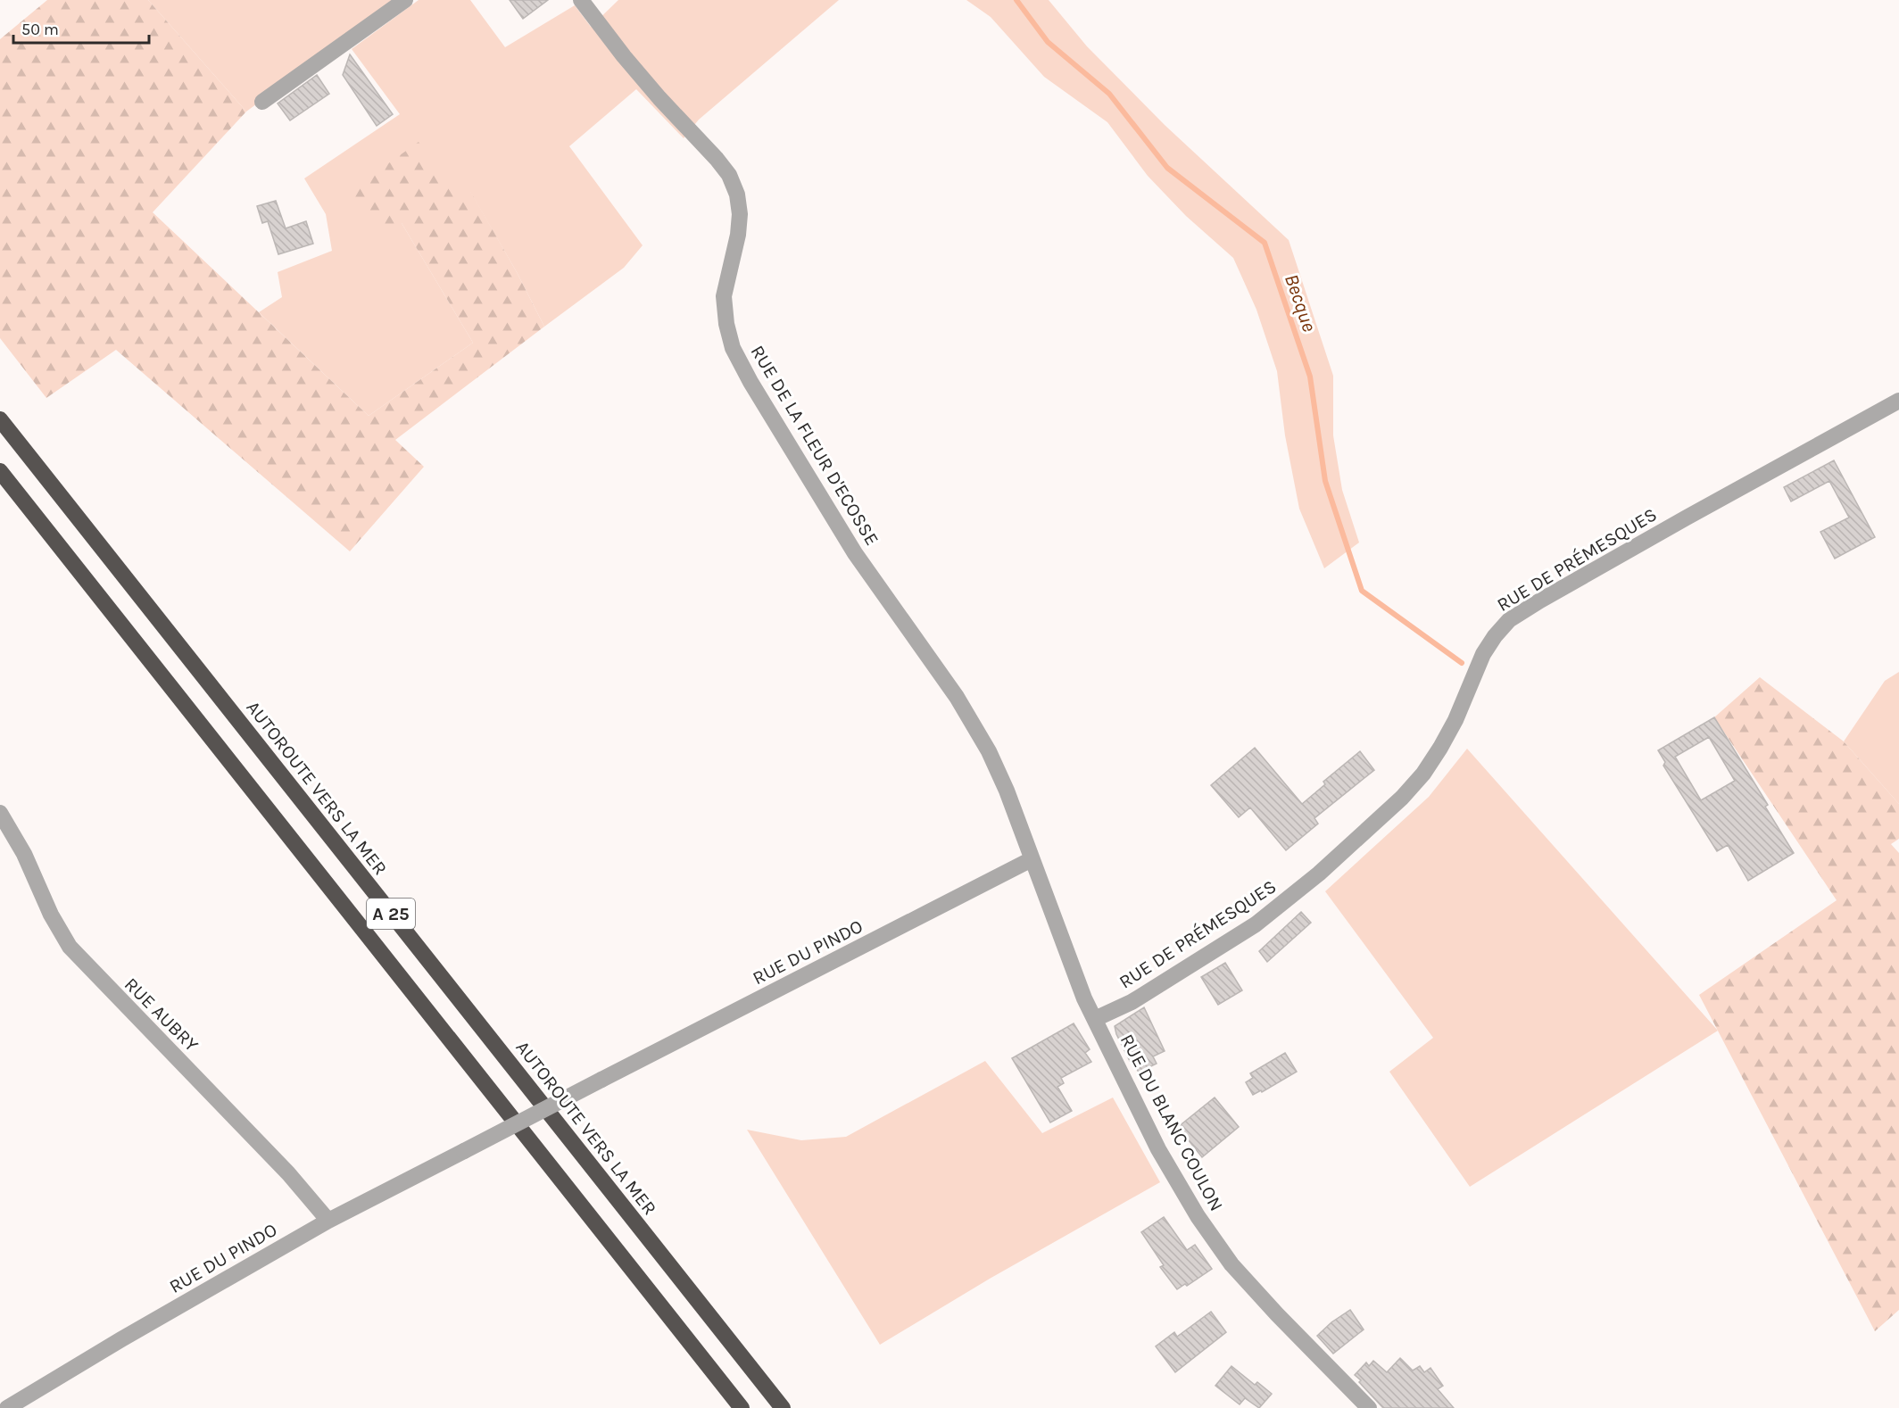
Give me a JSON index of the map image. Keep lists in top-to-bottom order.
{
  "streets": {
    "highway": ["AUTOROUTE VERS LA MER", "A 25"],
    "street": [
      "RUE DE LA FLEUR D'ECOSSE",
      "RUE DE PRÉMESQUES",
      "RUE DU PINDO",
      "RUE AUBRY",
      "RUE DU BLANC COULON"
    ]
  },
  "crossings": [
    ["RUE DE LA FLEUR D'ECOSSE", "RUE DE PRÉMESQUES"],
    ["RUE DE LA FLEUR D'ECOSSE", "RUE DU PINDO"],
    ["RUE DE LA FLEUR D'ECOSSE", "RUE DU BLANC COULON"],
    ["RUE DE PRÉMESQUES", "RUE DU BLANC COULON"],
    ["RUE DU PINDO", "RUE AUBRY"]
  ],
  "water": ["Becque"],
  "scale_bar": "50 m"
}
